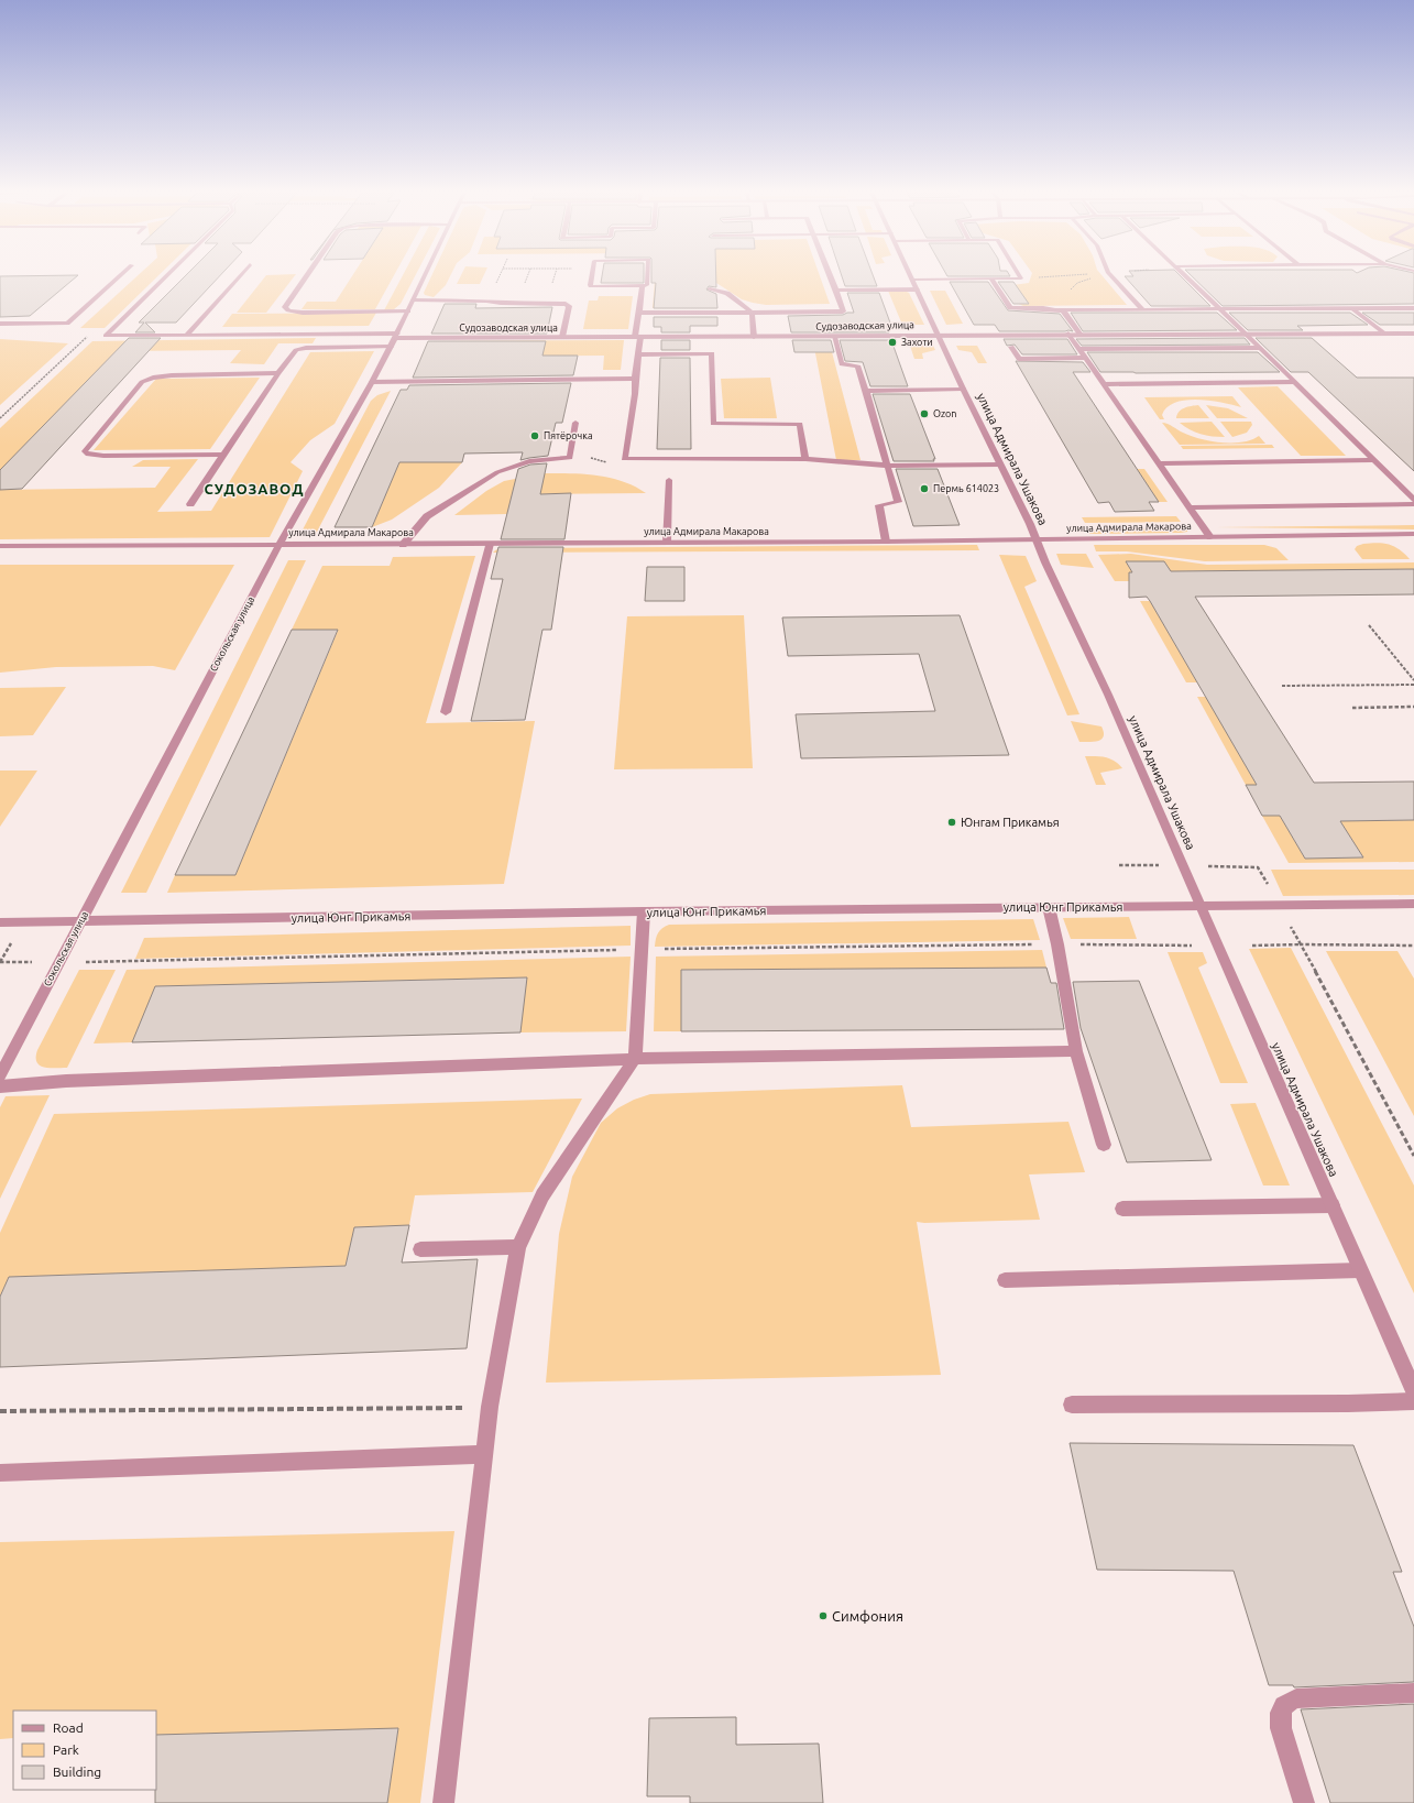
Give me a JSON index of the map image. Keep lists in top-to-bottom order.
{
  "streets": {
    "street": [
      "Судозаводская улица",
      "улица Адмирала Ушакова",
      "улица Адмирала Макарова",
      "Сокольская улица",
      "улица Юнг Прикамья"
    ]
  },
  "crossings": [
    ["Судозаводская улица", "улица Адмирала Ушакова"],
    ["Судозаводская улица", "Сокольская улица"],
    ["улица Адмирала Ушакова", "улица Адмирала Макарова"],
    ["улица Адмирала Ушакова", "улица Юнг Прикамья"],
    ["улица Адмирала Макарова", "Сокольская улица"],
    ["Сокольская улица", "улица Юнг Прикамья"]
  ],
  "districts": ["СУДОЗАВОД"],
  "places": [
    "Захоти",
    "Ozon",
    "Пятёрочка",
    "Пермь 614023",
    "Юнгам Прикамья",
    "Симфония"
  ],
  "legend": ["Road", "Park", "Building"]
}
